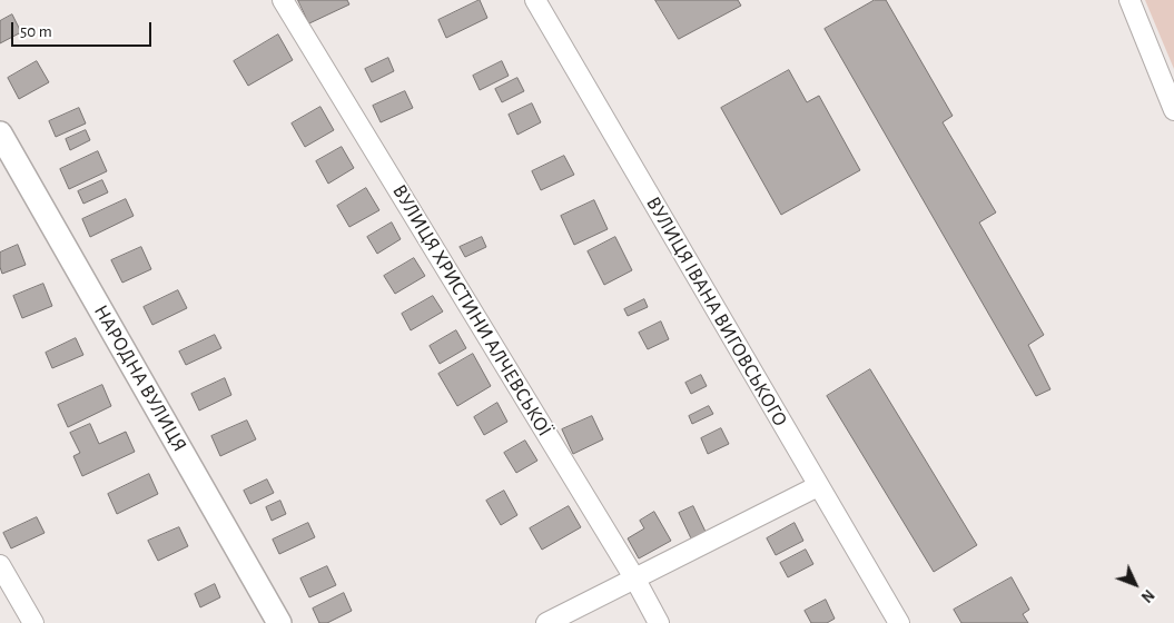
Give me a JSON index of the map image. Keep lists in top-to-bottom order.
{
  "streets": {
    "street": ["ВУЛИЦЯ ХРИСТИНИ АЛЧЕВСЬКОЇ", "ВУЛИЦЯ ІВАНА ВИГОВСЬКОГО", "НАРОДНА ВУЛИЦЯ"]
  },
  "scale_bar": "50 m",
  "north": "bottom right"
}
